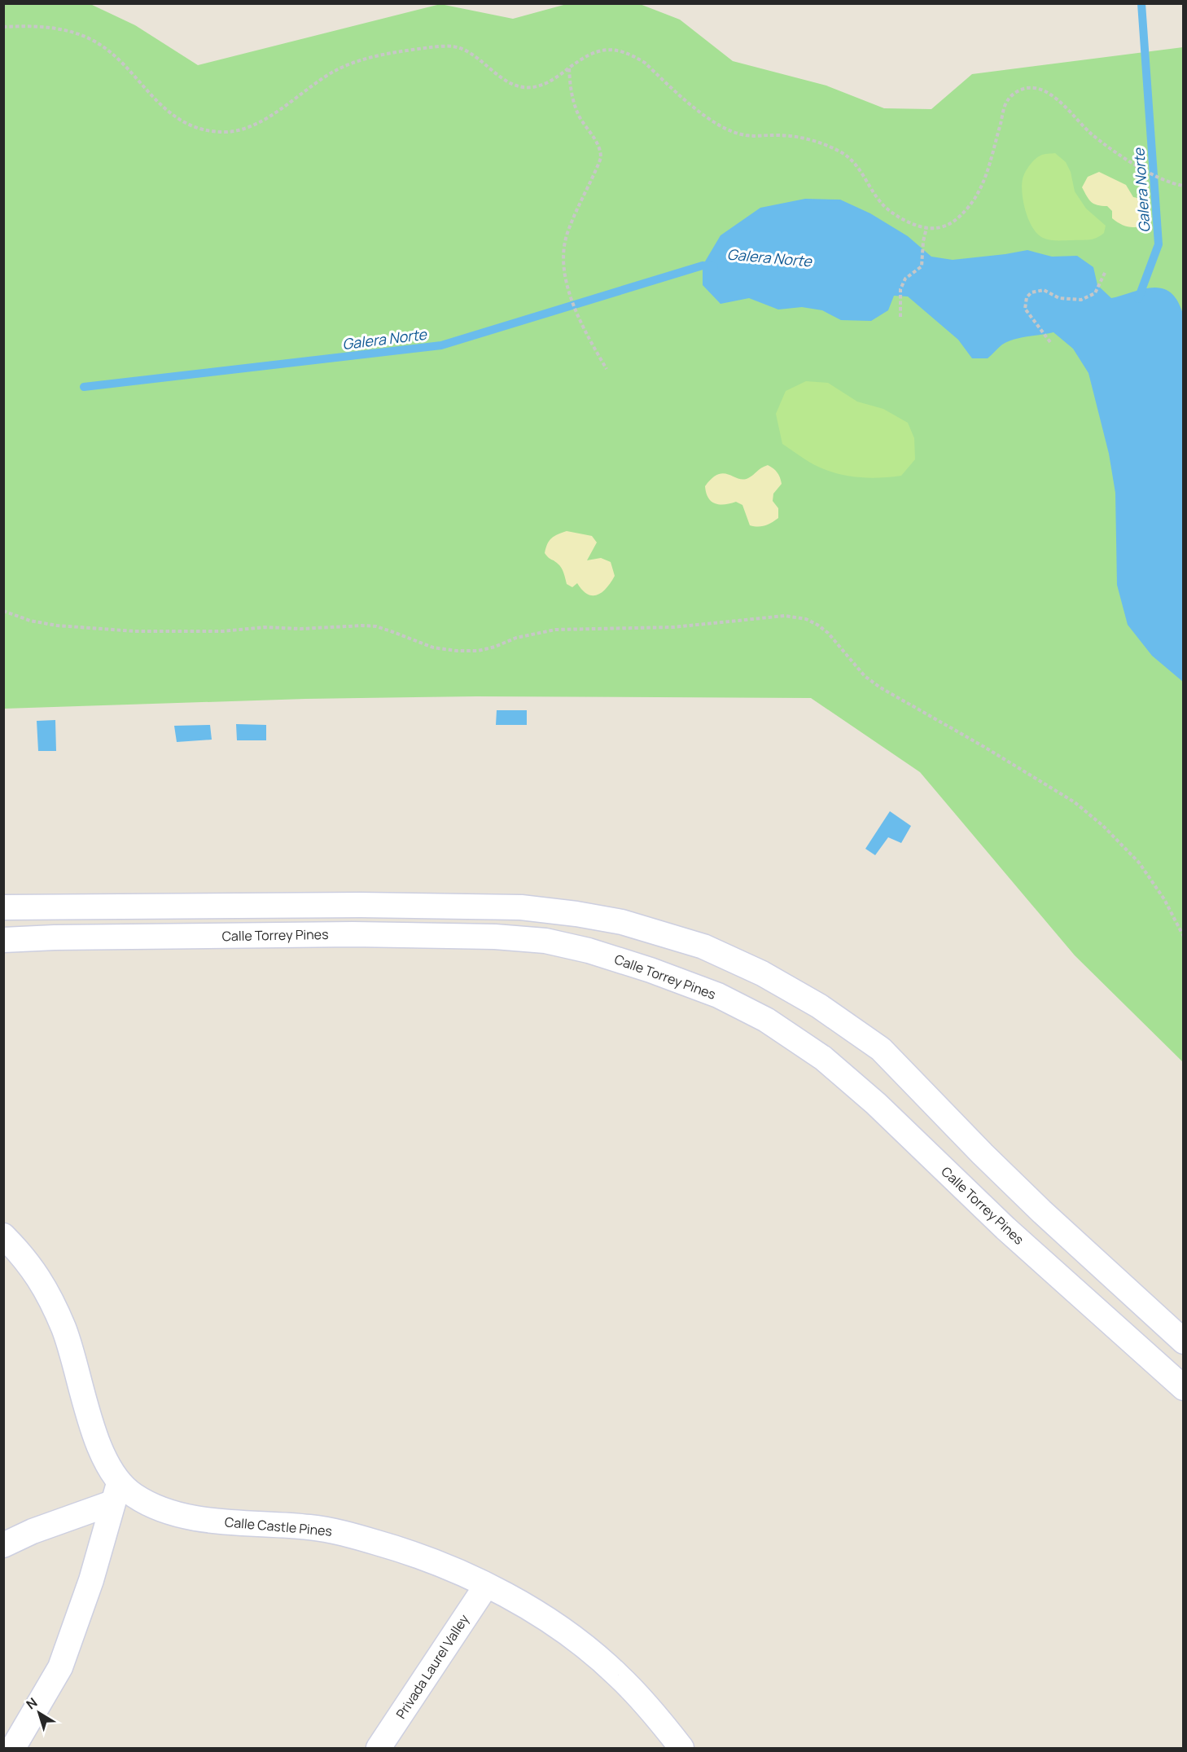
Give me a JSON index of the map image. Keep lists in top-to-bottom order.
{
  "streets": {
    "street": ["Calle Torrey Pines", "Calle Castle Pines", "Privada Laurel Valley"]
  },
  "crossings": [
    ["Calle Castle Pines", "Privada Laurel Valley"]
  ],
  "water": ["Galera Norte"],
  "north": "top left"
}
